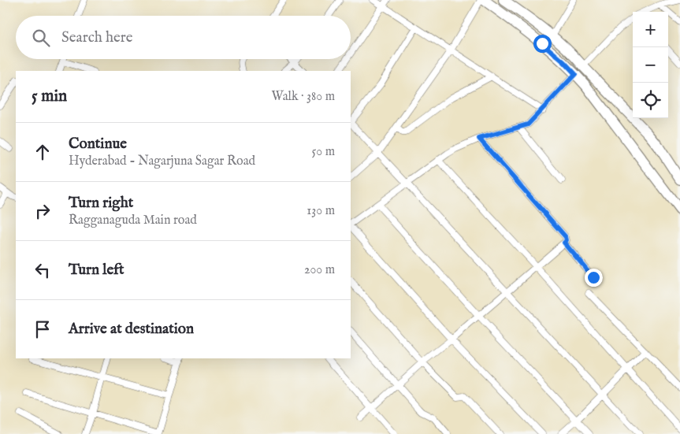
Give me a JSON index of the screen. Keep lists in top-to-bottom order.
{
  "page": {
    "map_buttons": ["+", "−"],
    "search": "Search here",
    "heading": ["5 min", "Walk · 380 m"],
    "list": [
      ["Continue", "Hyderabad - Nagarjuna Sagar Road", "50 m"],
      ["Turn right", "Ragganaguda Main road", "130 m"],
      ["Turn left", "200 m"],
      "Arrive at destination"
    ]
  }
}
